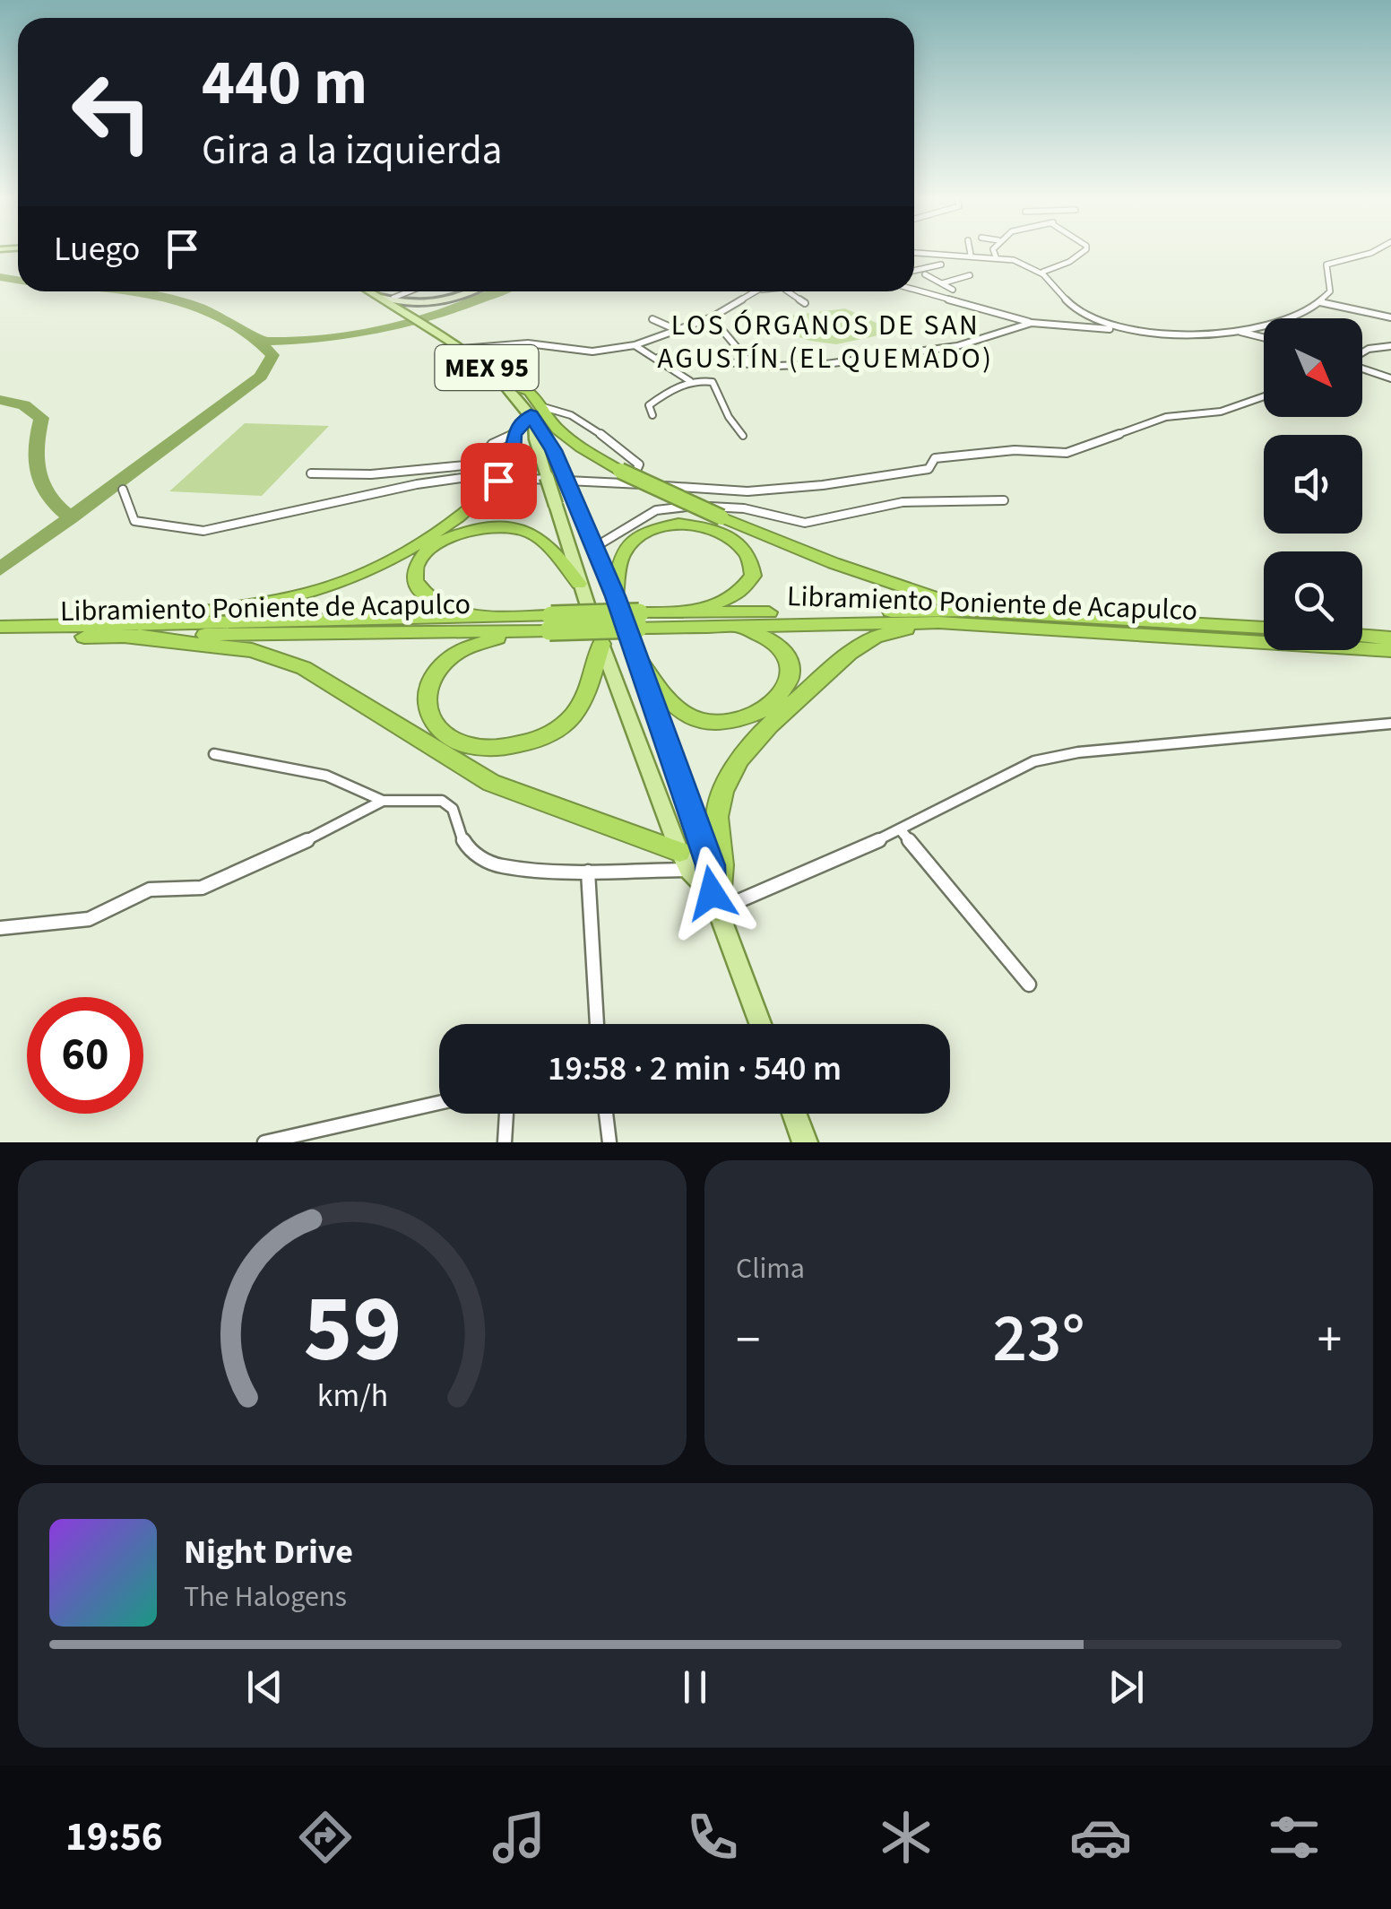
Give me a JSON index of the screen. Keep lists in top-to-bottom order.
{
  "streets": {
    "highway": ["Libramiento Poniente de Acapulco"],
    "main road": ["MEX 95"]
  },
  "districts": ["LOS ÓRGANOS DE SAN AGUSTÍN (EL QUEMADO)"],
  "north": "bottom right",
  "page": {
    "turn": ["440 m", "Gira a la izquierda"],
    "then": "Luego",
    "limit": "60",
    "trip": "19:58 · 2 min · 540 m",
    "tile": "Clima",
    "heat": ["−", "23°", "+"],
    "song": ["Night Drive", "The Halogens"],
    "tabs": "19:56",
    "gauge": ["59", "km/h"]
  }
}
